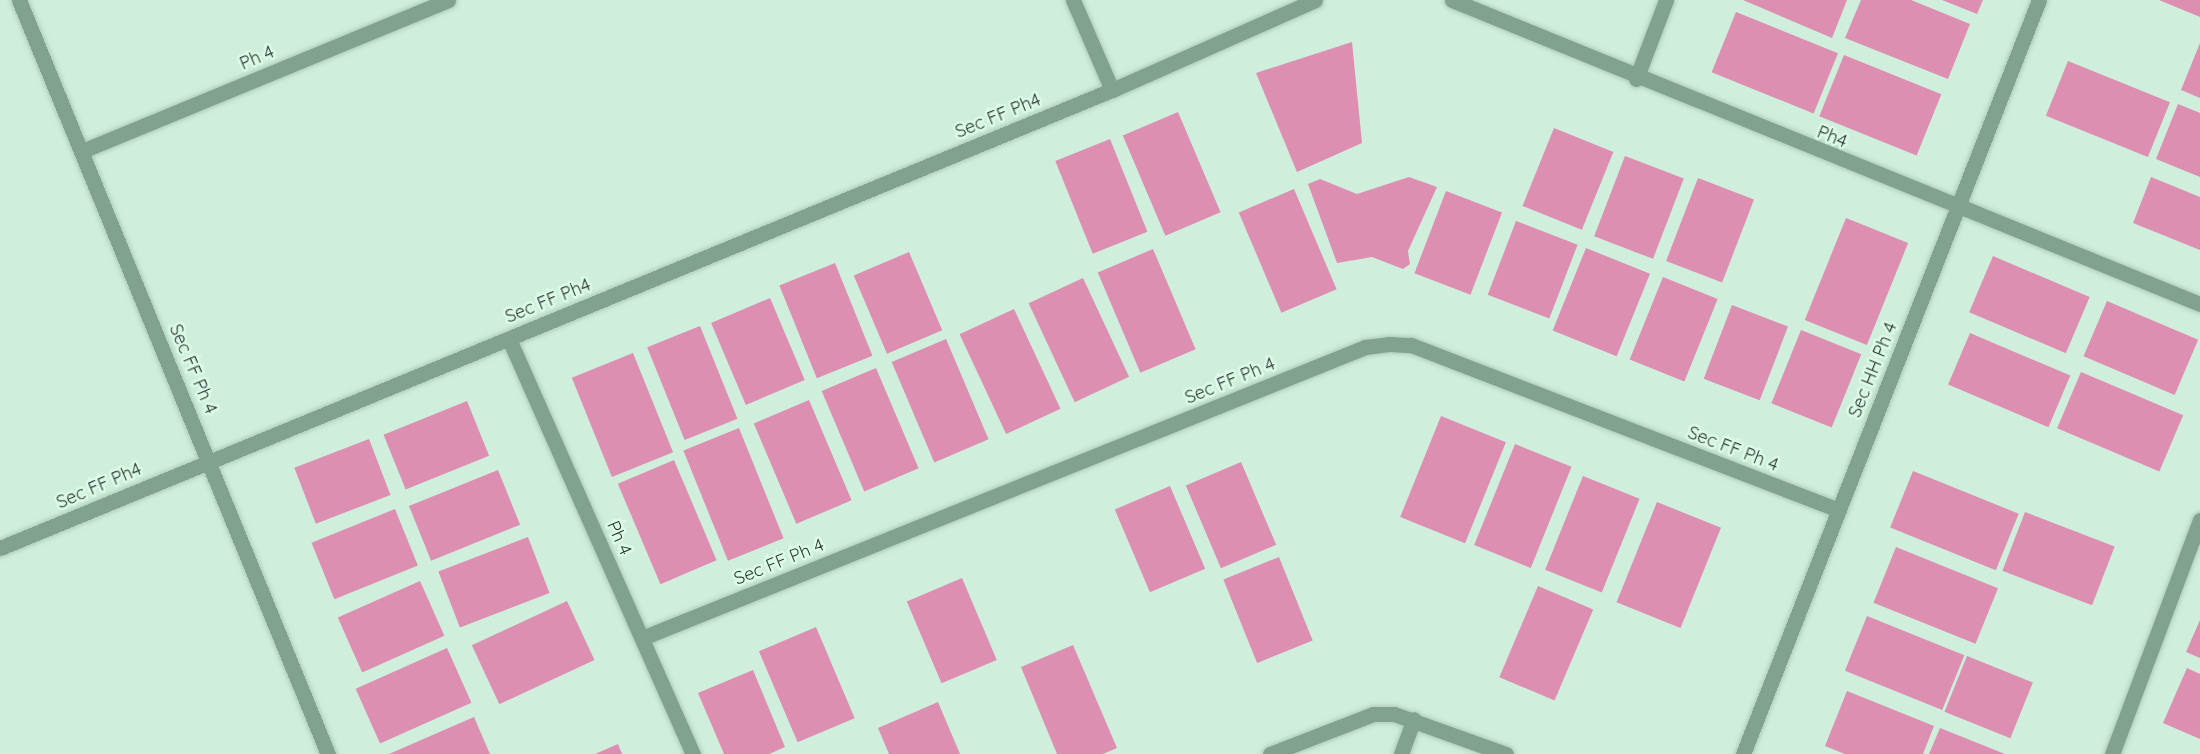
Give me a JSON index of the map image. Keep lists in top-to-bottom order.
{
  "streets": {
    "street": [
      "Ph 4",
      "Sec FF Ph4",
      "Ph4",
      "Sec FF Ph 4",
      "Sec HH Ph 4"
    ]
  },
  "crossings": [
    ["Ph 4", "Sec FF Ph4"],
    ["Ph 4", "Sec FF Ph 4"],
    ["Sec FF Ph4", "Sec FF Ph 4"],
    ["Ph4", "Sec HH Ph 4"],
    ["Sec FF Ph 4", "Sec HH Ph 4"]
  ]
}
